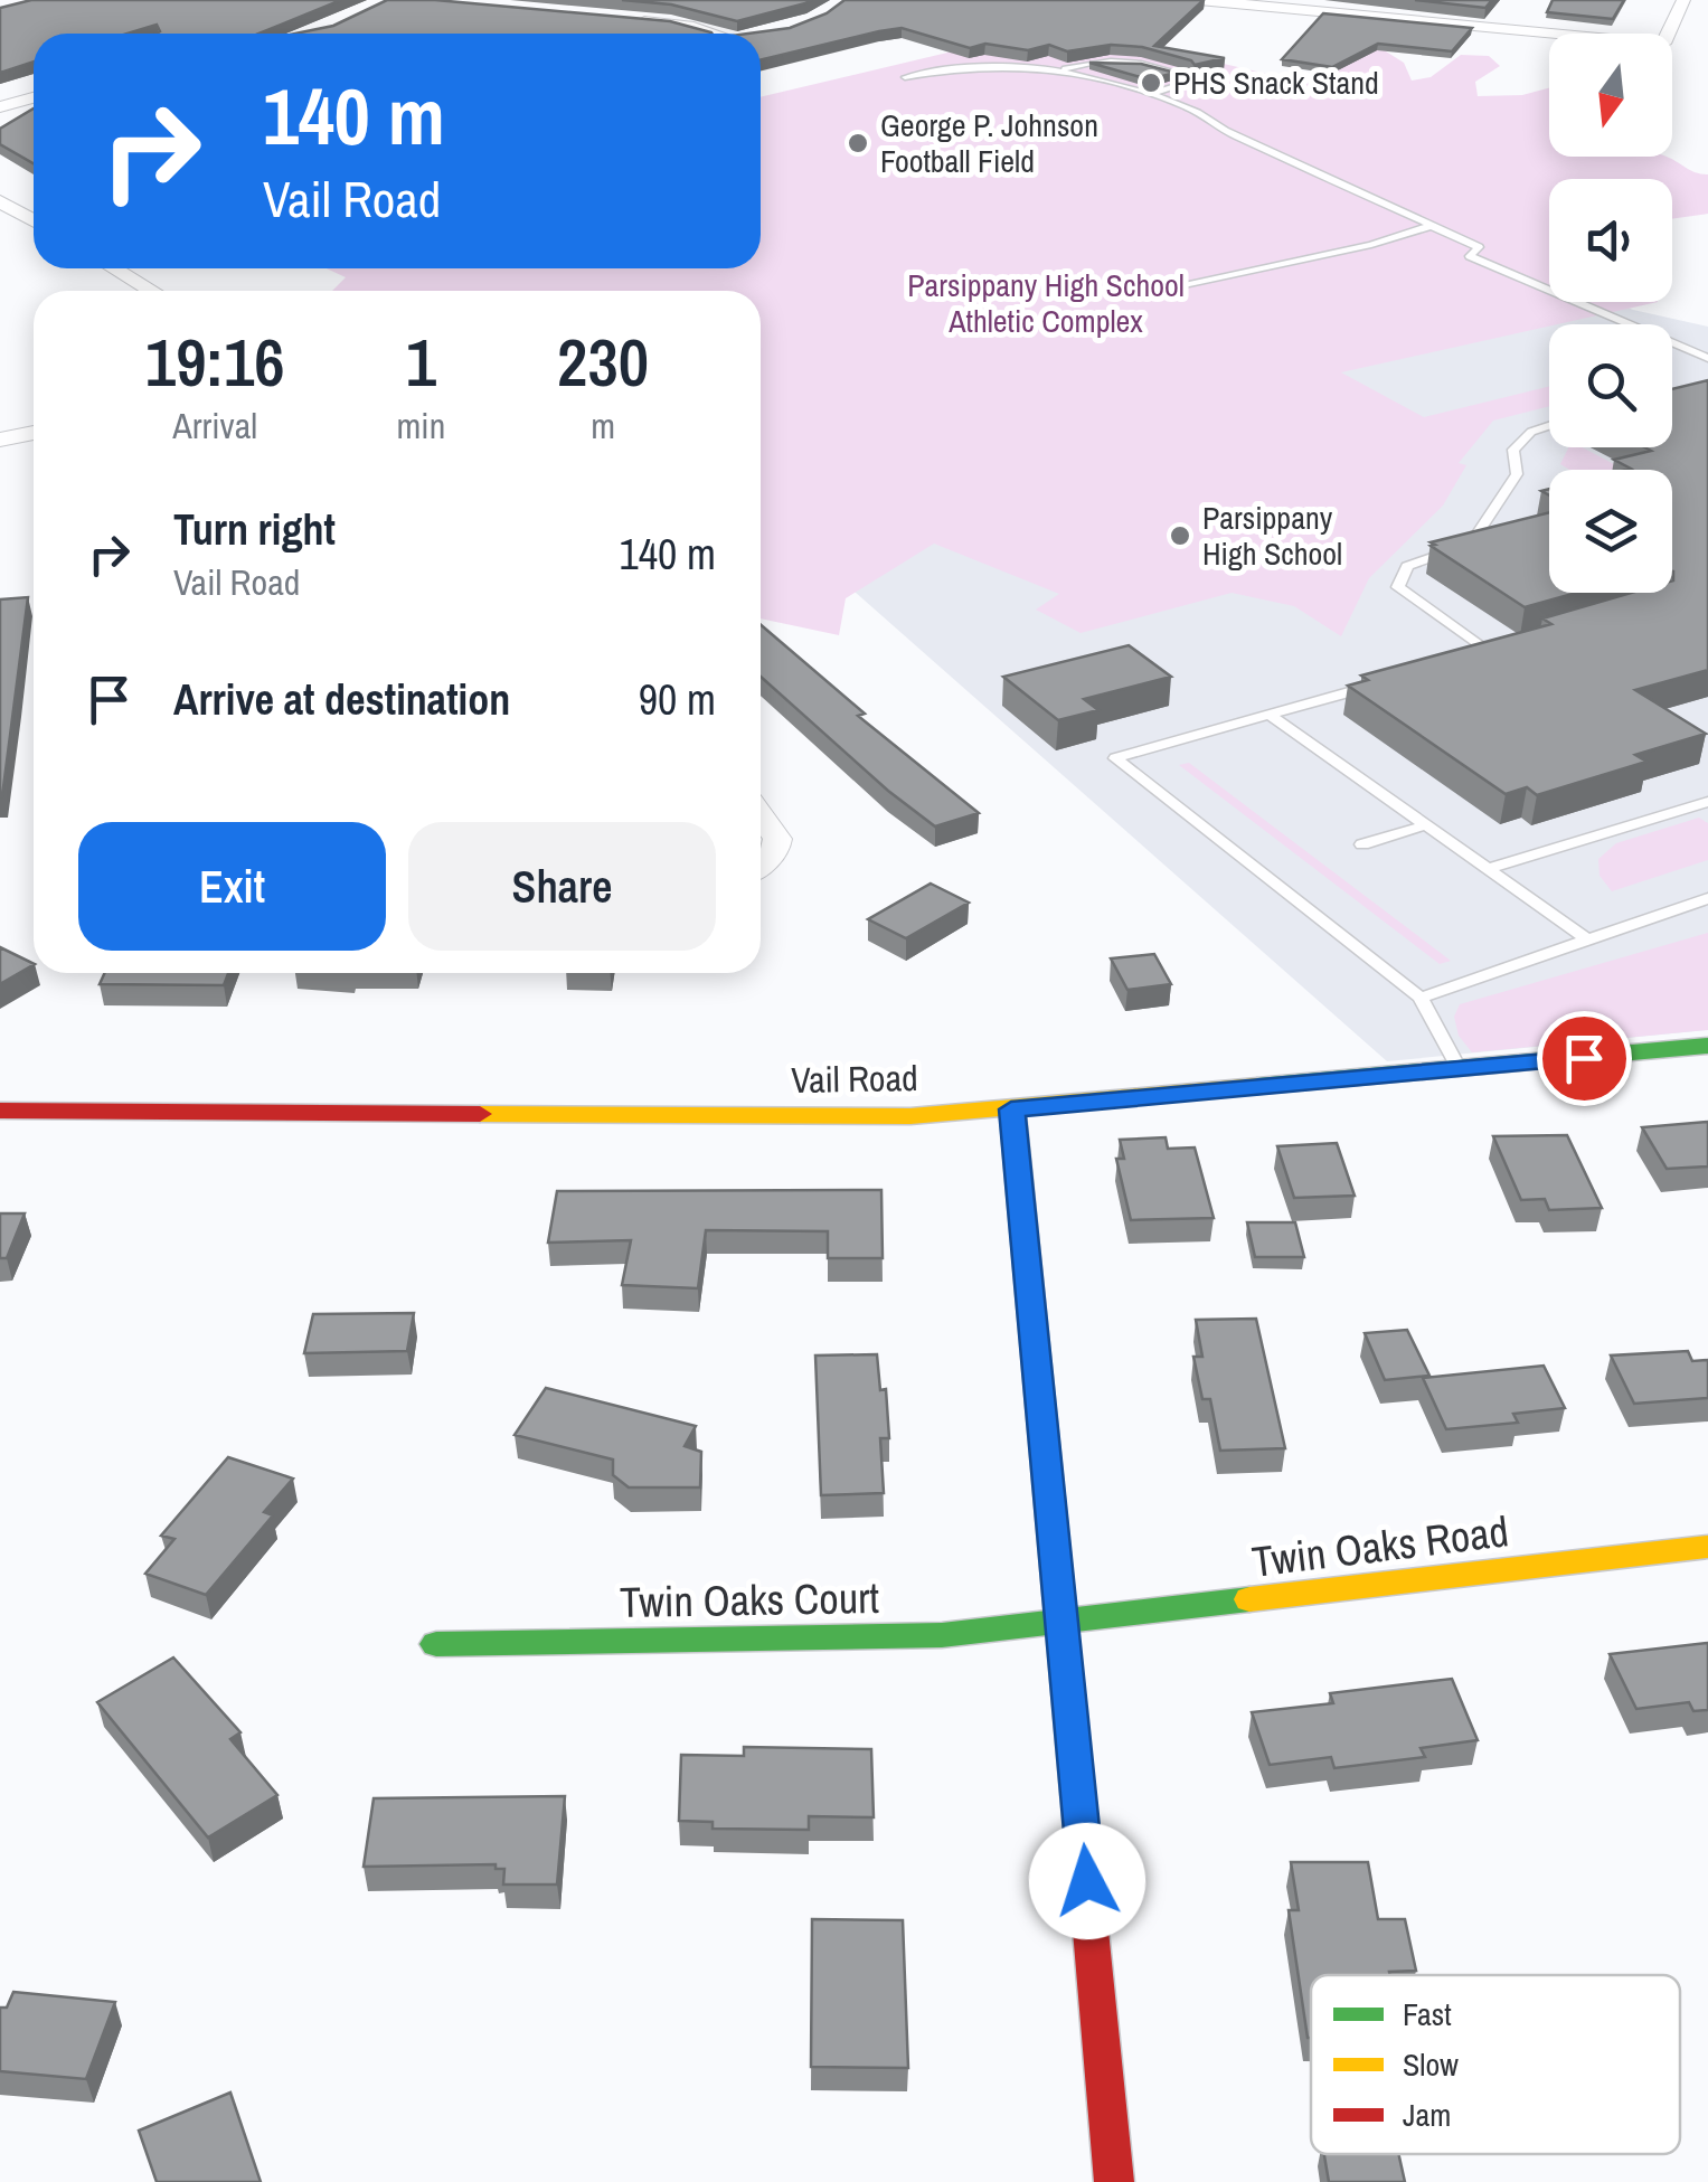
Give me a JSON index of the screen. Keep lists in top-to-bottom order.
{
  "streets": {
    "street": ["Vail Road", "Twin Oaks Road", "Twin Oaks Court"]
  },
  "crossings": [
    ["Twin Oaks Road", "Twin Oaks Court"]
  ],
  "parks": ["Parsippany High School Athletic Complex"],
  "places": ["PHS Snack Stand", "George P. Johnson Football Field", "Parsippany High School"],
  "legend": ["Fast", "Slow", "Jam"],
  "north": "bottom",
  "page": {
    "turn": ["140 m", "Vail Road"],
    "eta": [
      "19:16",
      "Arrival",
      "1",
      "min",
      "230",
      "m"
    ],
    "list": [
      {
        "name": "Turn right",
        "note": "Vail Road",
        "value": "140 m"
      },
      {
        "name": "Arrive at destination",
        "value": "90 m"
      }
    ],
    "buttons": ["Exit", "Share"]
  }
}
